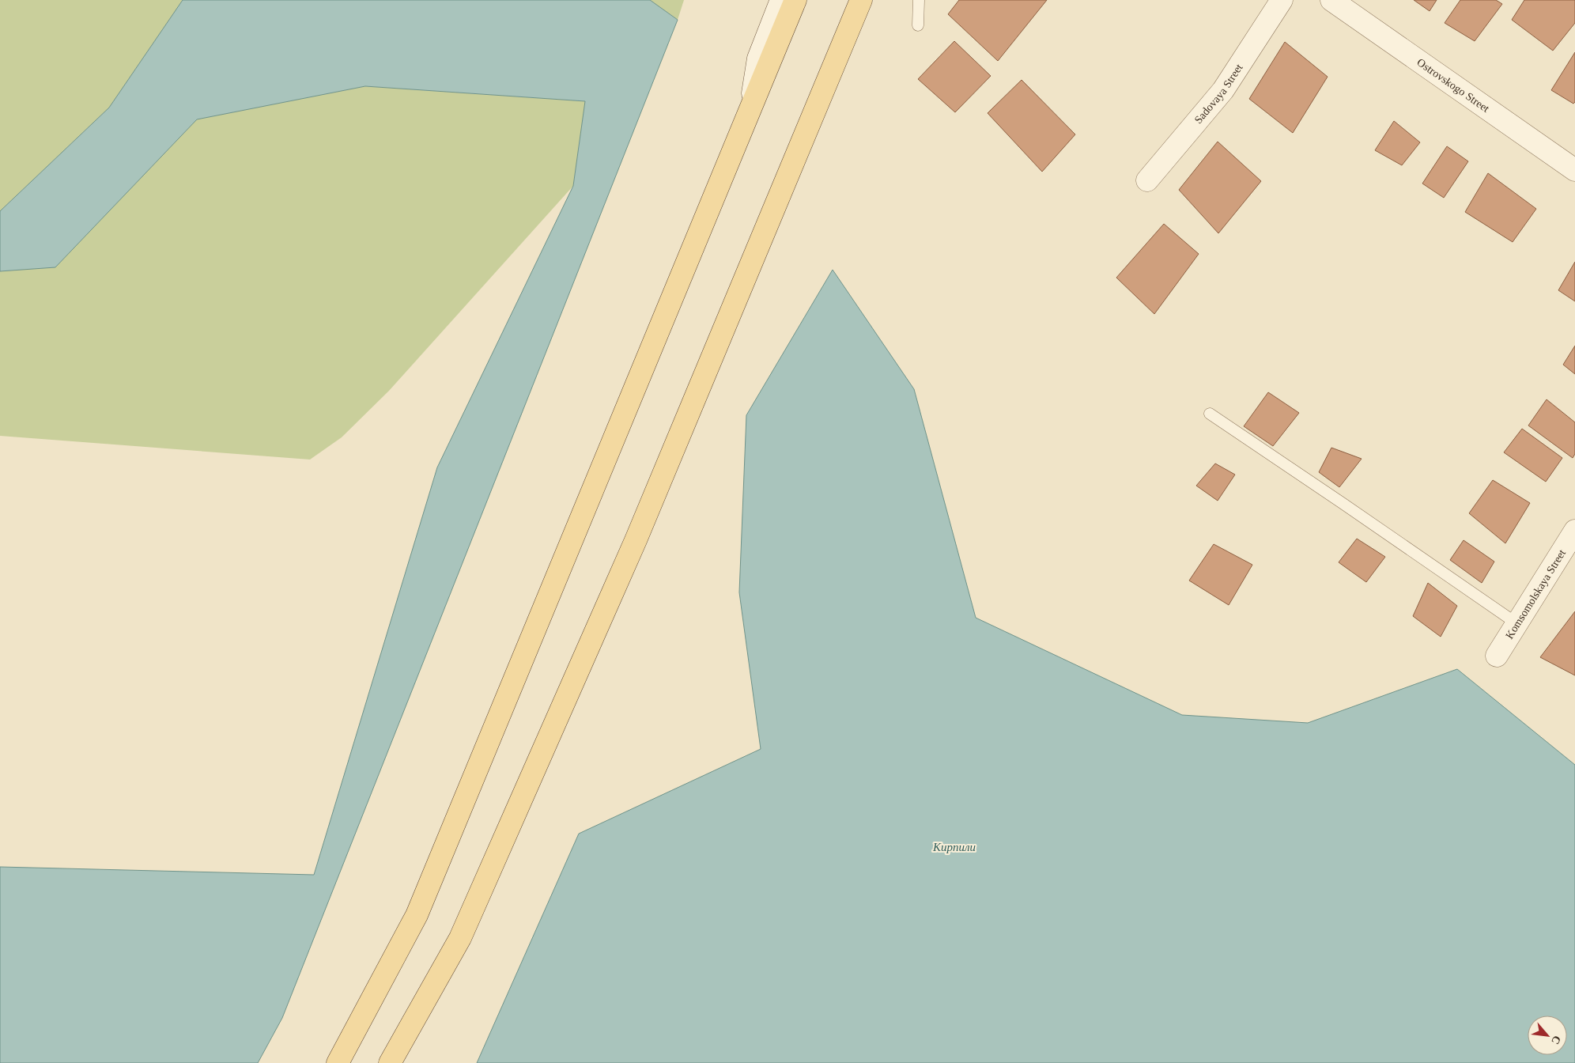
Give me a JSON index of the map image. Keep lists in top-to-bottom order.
{
  "streets": {
    "street": ["Ostrovskogo Street", "Sadovaya Street", "Komsomolskaya Street"]
  },
  "water": ["Кирпили"],
  "north": "bottom right"
}
